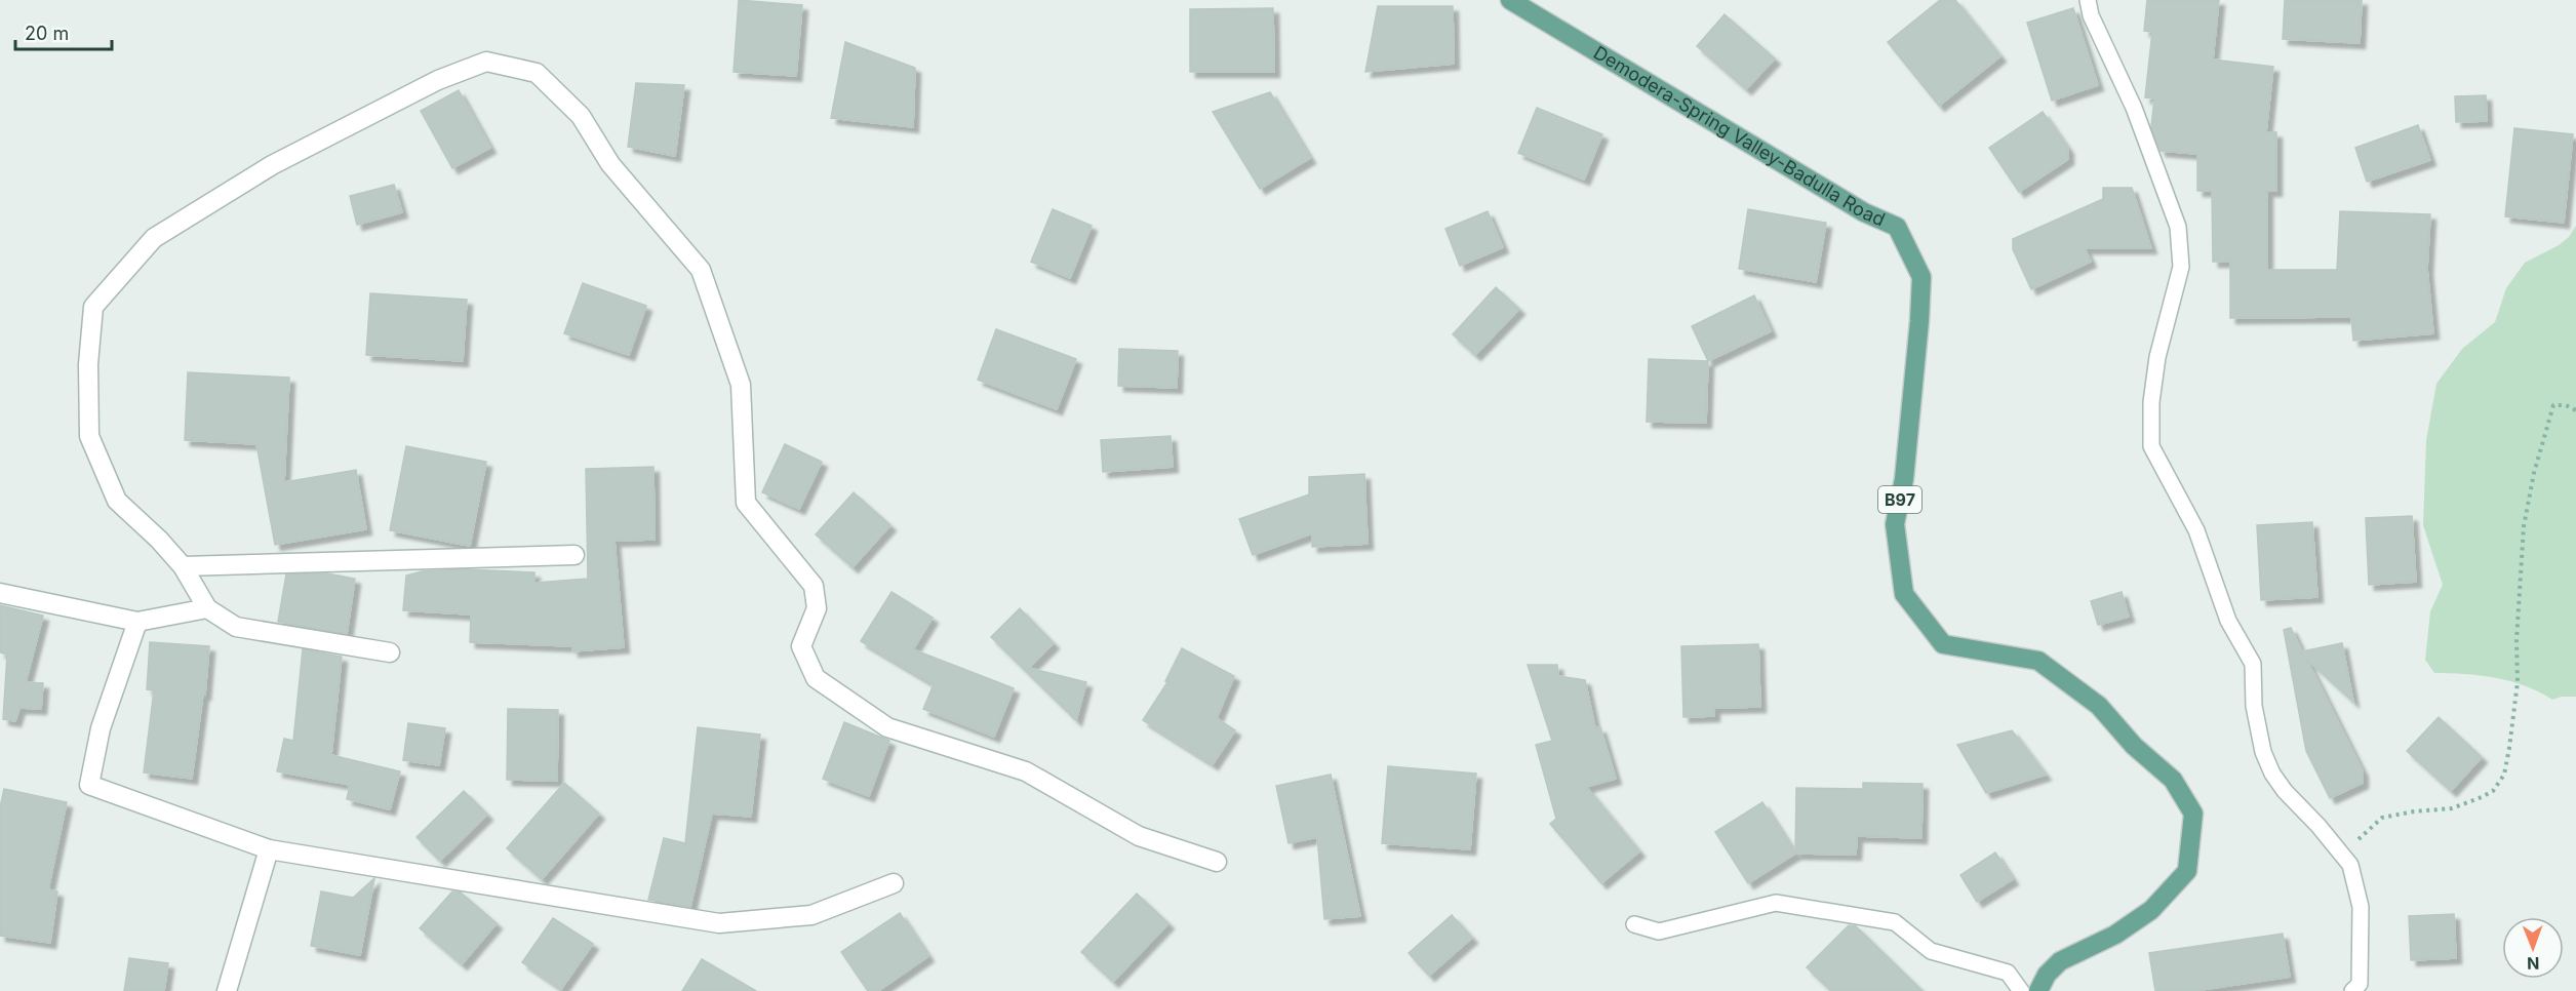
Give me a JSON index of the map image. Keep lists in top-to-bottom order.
{
  "streets": {
    "main road": ["Demodera-Spring Valley-Badulla Road", "B97"]
  },
  "scale_bar": "20 m",
  "north": "bottom"
}
